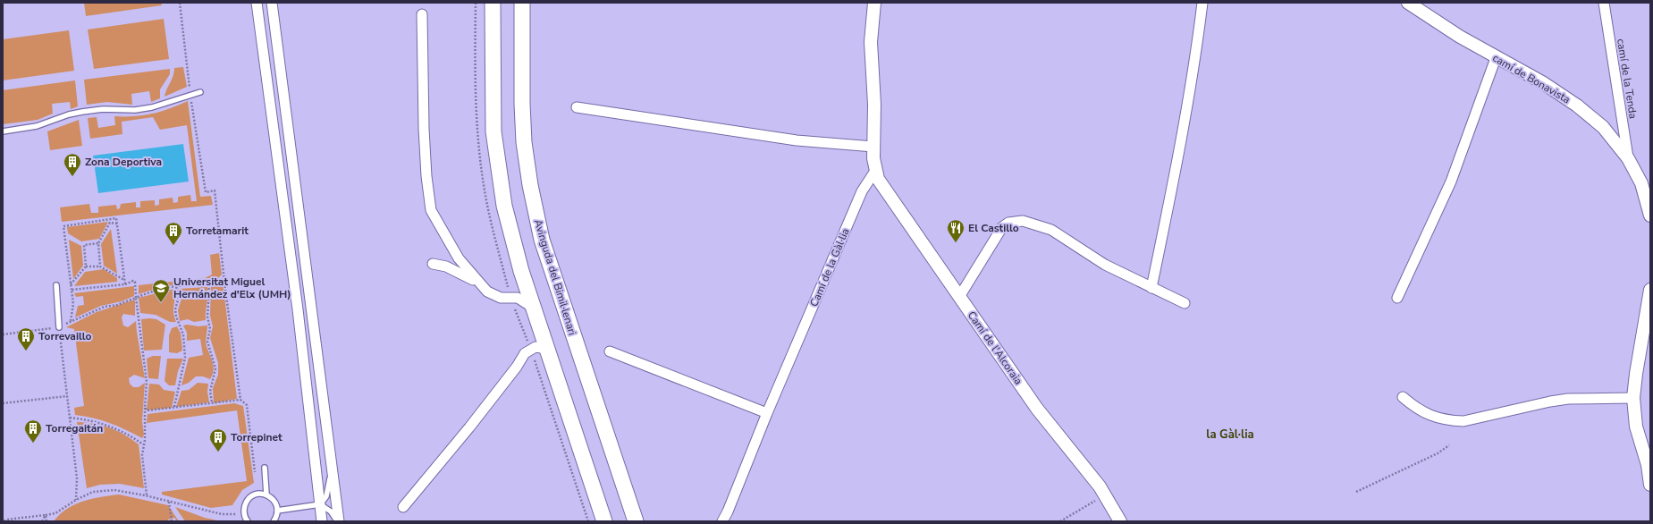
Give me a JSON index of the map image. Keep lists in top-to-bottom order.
{
  "streets": {
    "main road": ["Avinguda del Bimil·lenari"],
    "street": [
      "camí de Bonavista",
      "camí de la Tenda",
      "Camí de la Gàl·lia",
      "Camí de l'Alcoraia"
    ]
  },
  "crossings": [
    ["camí de Bonavista", "camí de la Tenda"],
    ["Camí de la Gàl·lia", "Camí de l'Alcoraia"]
  ],
  "districts": ["la Gàl·lia"],
  "places": {
    "building": [
      "Zona Deportiva",
      "Torretamarit",
      "Torrevaillo",
      "Torregaitán",
      "Torrepinet"
    ],
    "restaurant": ["El Castillo"],
    "school or university": ["Universitat Miguel Hernández d'Elx (UMH)"]
  }
}
